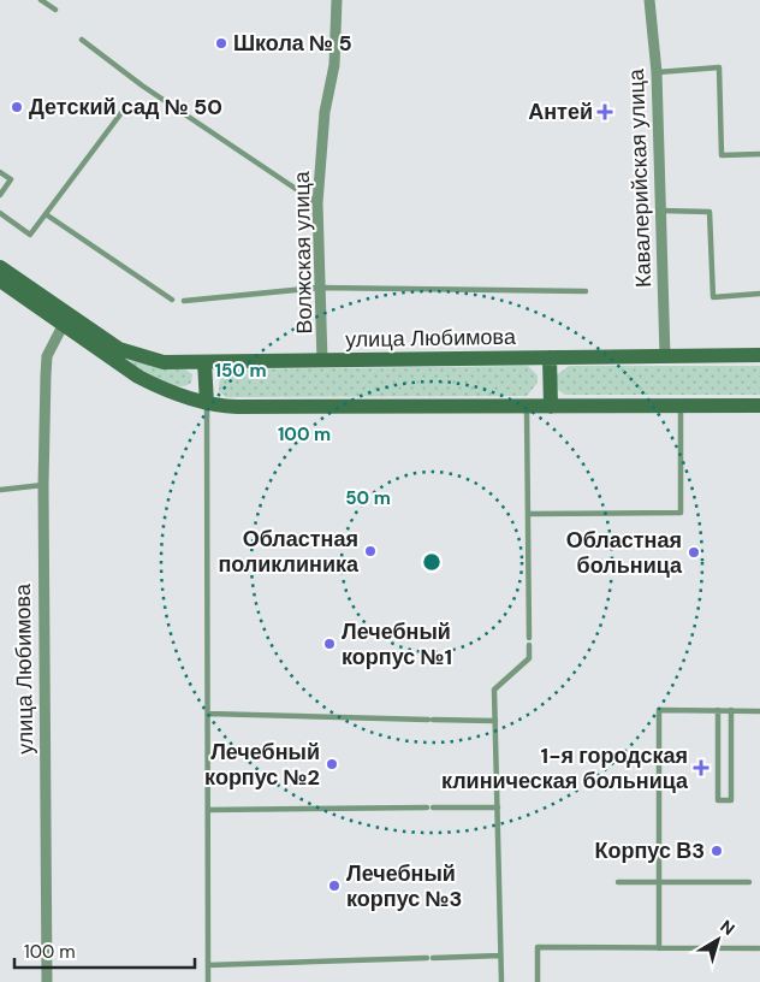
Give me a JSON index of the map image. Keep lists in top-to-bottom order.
{
  "streets": {
    "main road": ["улица Любимова"],
    "street": ["Кавалерийская улица", "Волжская улица"]
  },
  "crossings": [
    ["Кавалерийская улица", "улица Любимова"],
    ["Волжская улица", "улица Любимова"]
  ],
  "places": {
    "other": [
      "Школа № 5",
      "Детский сад № 50",
      "Областная поликлиника",
      "Областная больница",
      "Лечебный корпус №1",
      "Лечебный корпус №2",
      "Корпус В3",
      "Лечебный корпус №3"
    ],
    "health": ["Антей", "1-я городская клиническая больница"]
  },
  "scale_bar": "100 m",
  "north": "top right",
  "rings": ["150 m", "100 m", "50 m"]
}
